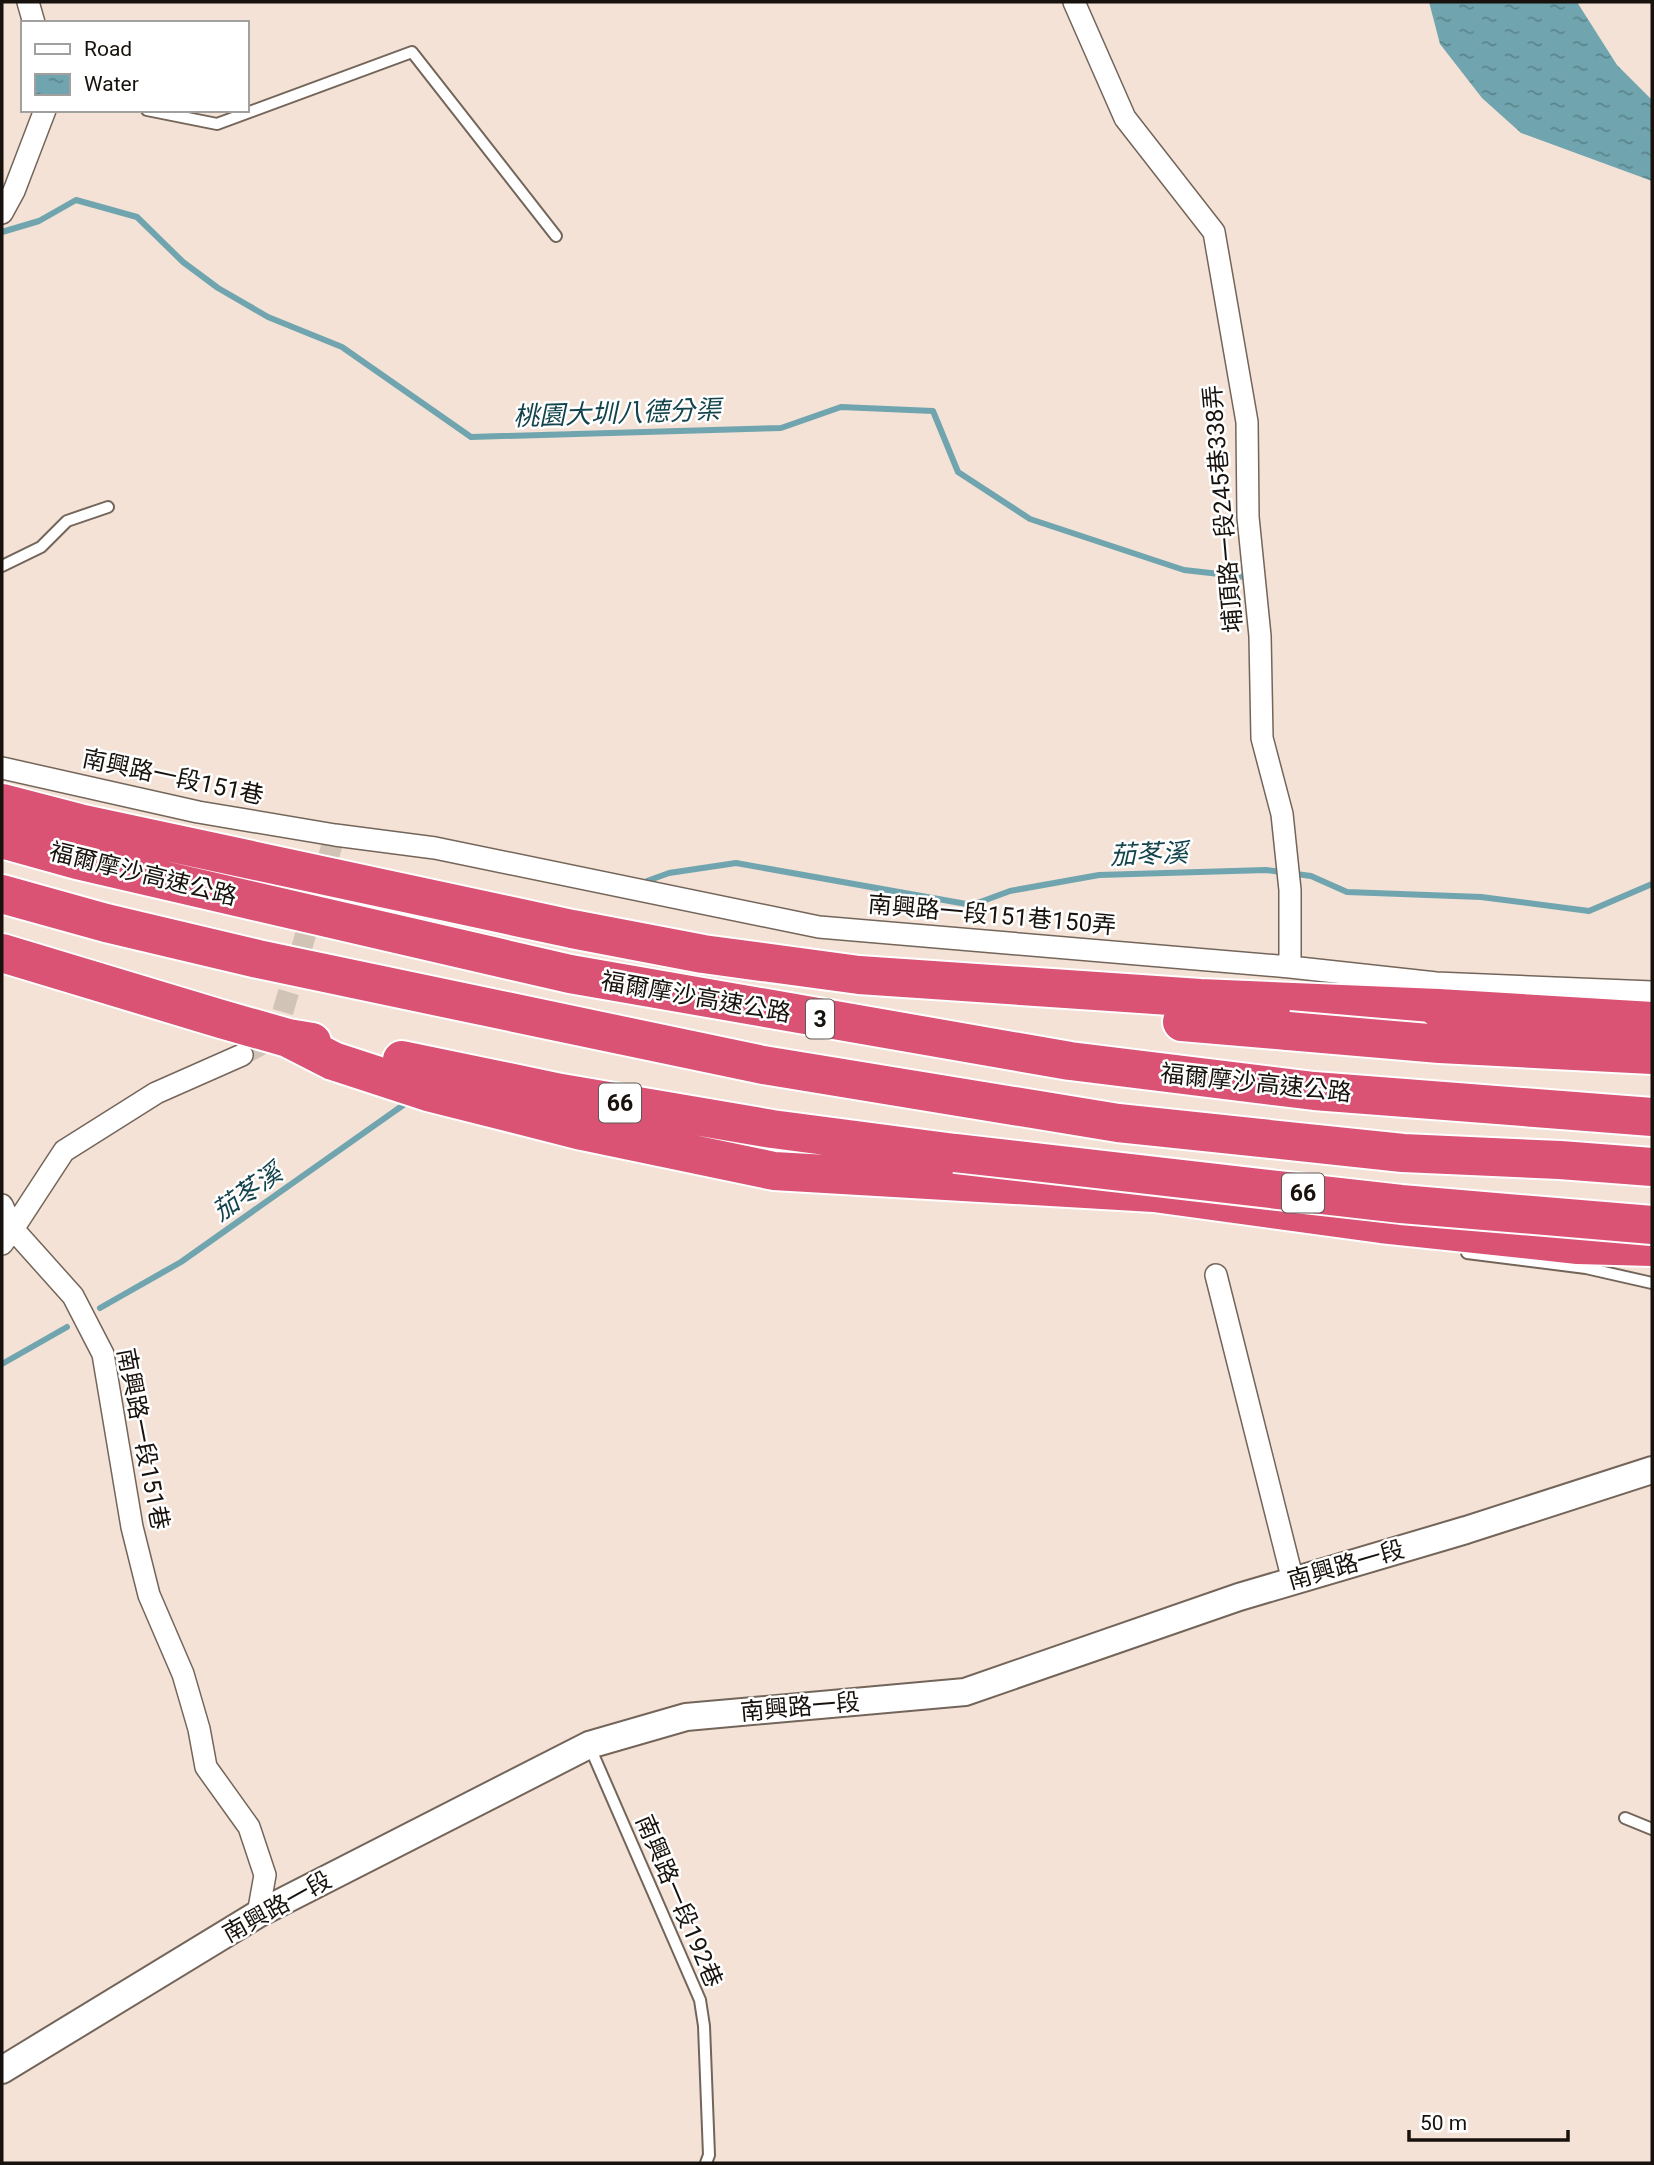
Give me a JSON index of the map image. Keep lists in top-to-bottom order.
{
  "streets": {
    "highway": ["福爾摩沙高速公路", "3", "66"],
    "street": [
      "埔頂路一段245巷338弄",
      "南興路一段151巷",
      "南興路一段151巷150弄",
      "南興路一段"
    ],
    "lane": ["南興路一段192巷"]
  },
  "crossings": [
    ["埔頂路一段245巷338弄", "南興路一段151巷150弄"],
    ["南興路一段151巷", "南興路一段151巷150弄"],
    ["南興路一段151巷", "南興路一段"],
    ["南興路一段", "南興路一段192巷"]
  ],
  "water": ["桃園大圳八德分渠", "茄苳溪"],
  "legend": ["Road", "Water"],
  "scale_bar": "50 m"
}
